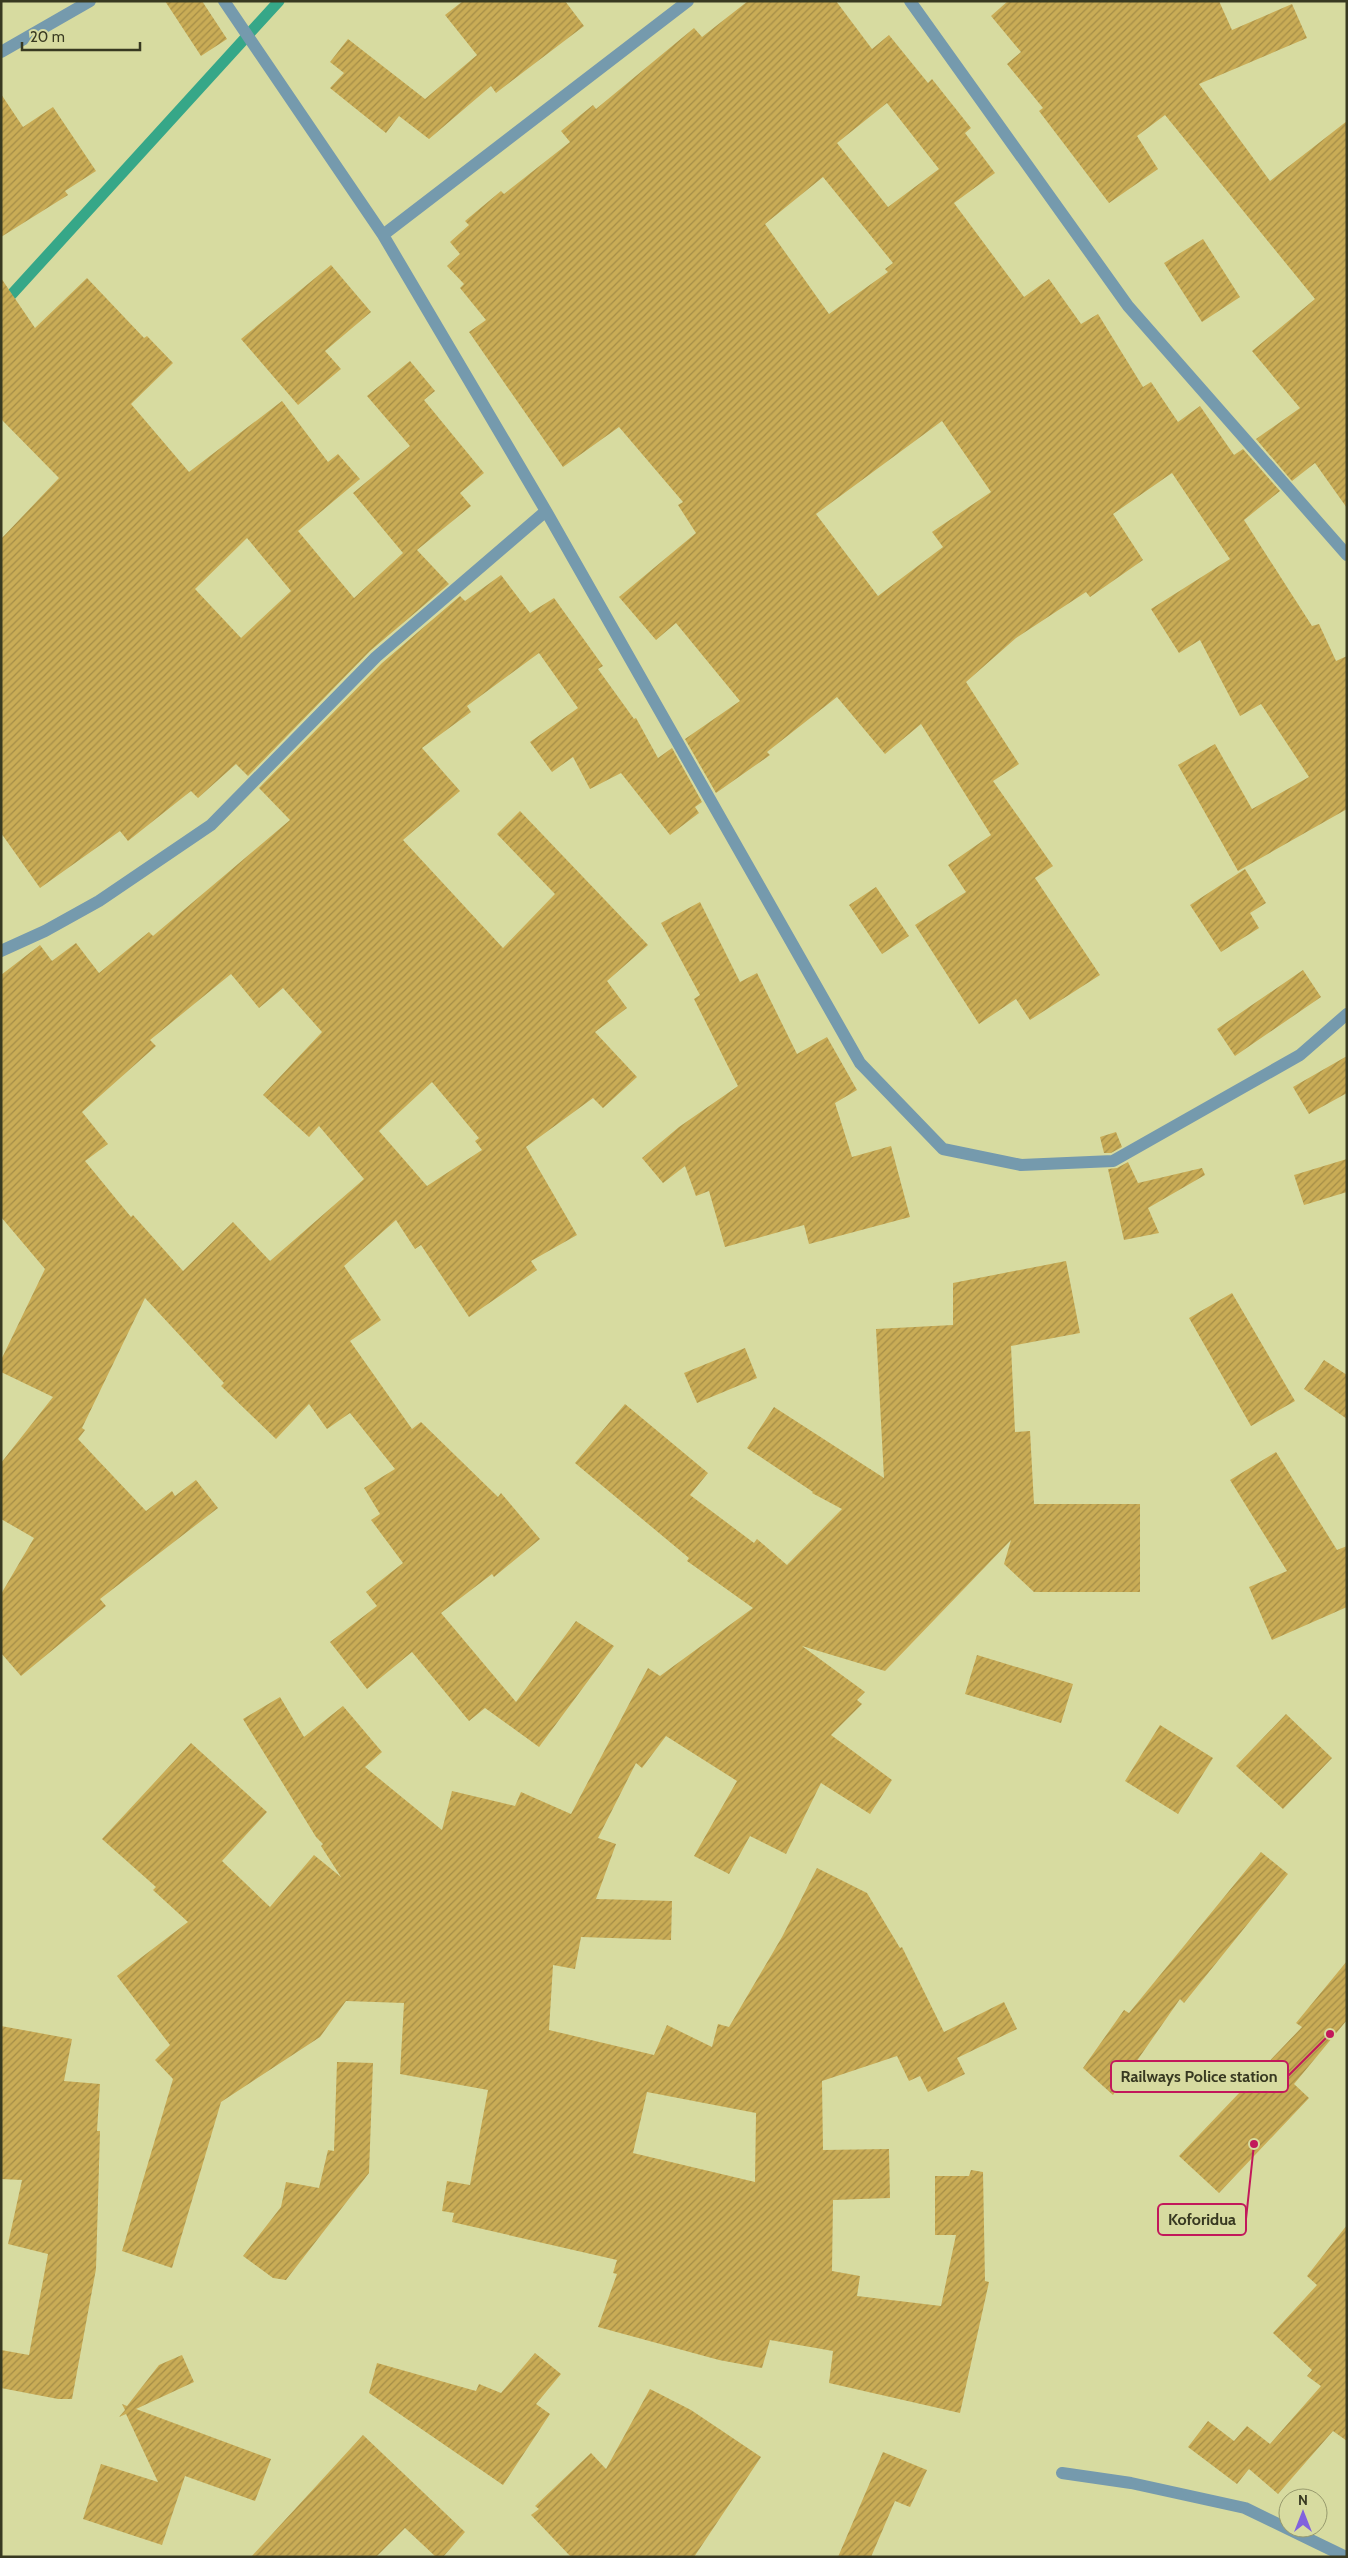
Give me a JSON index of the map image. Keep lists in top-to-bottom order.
{
  "places": ["Railways Police station", "Koforidua"],
  "scale_bar": "20 m",
  "north": "top"
}
